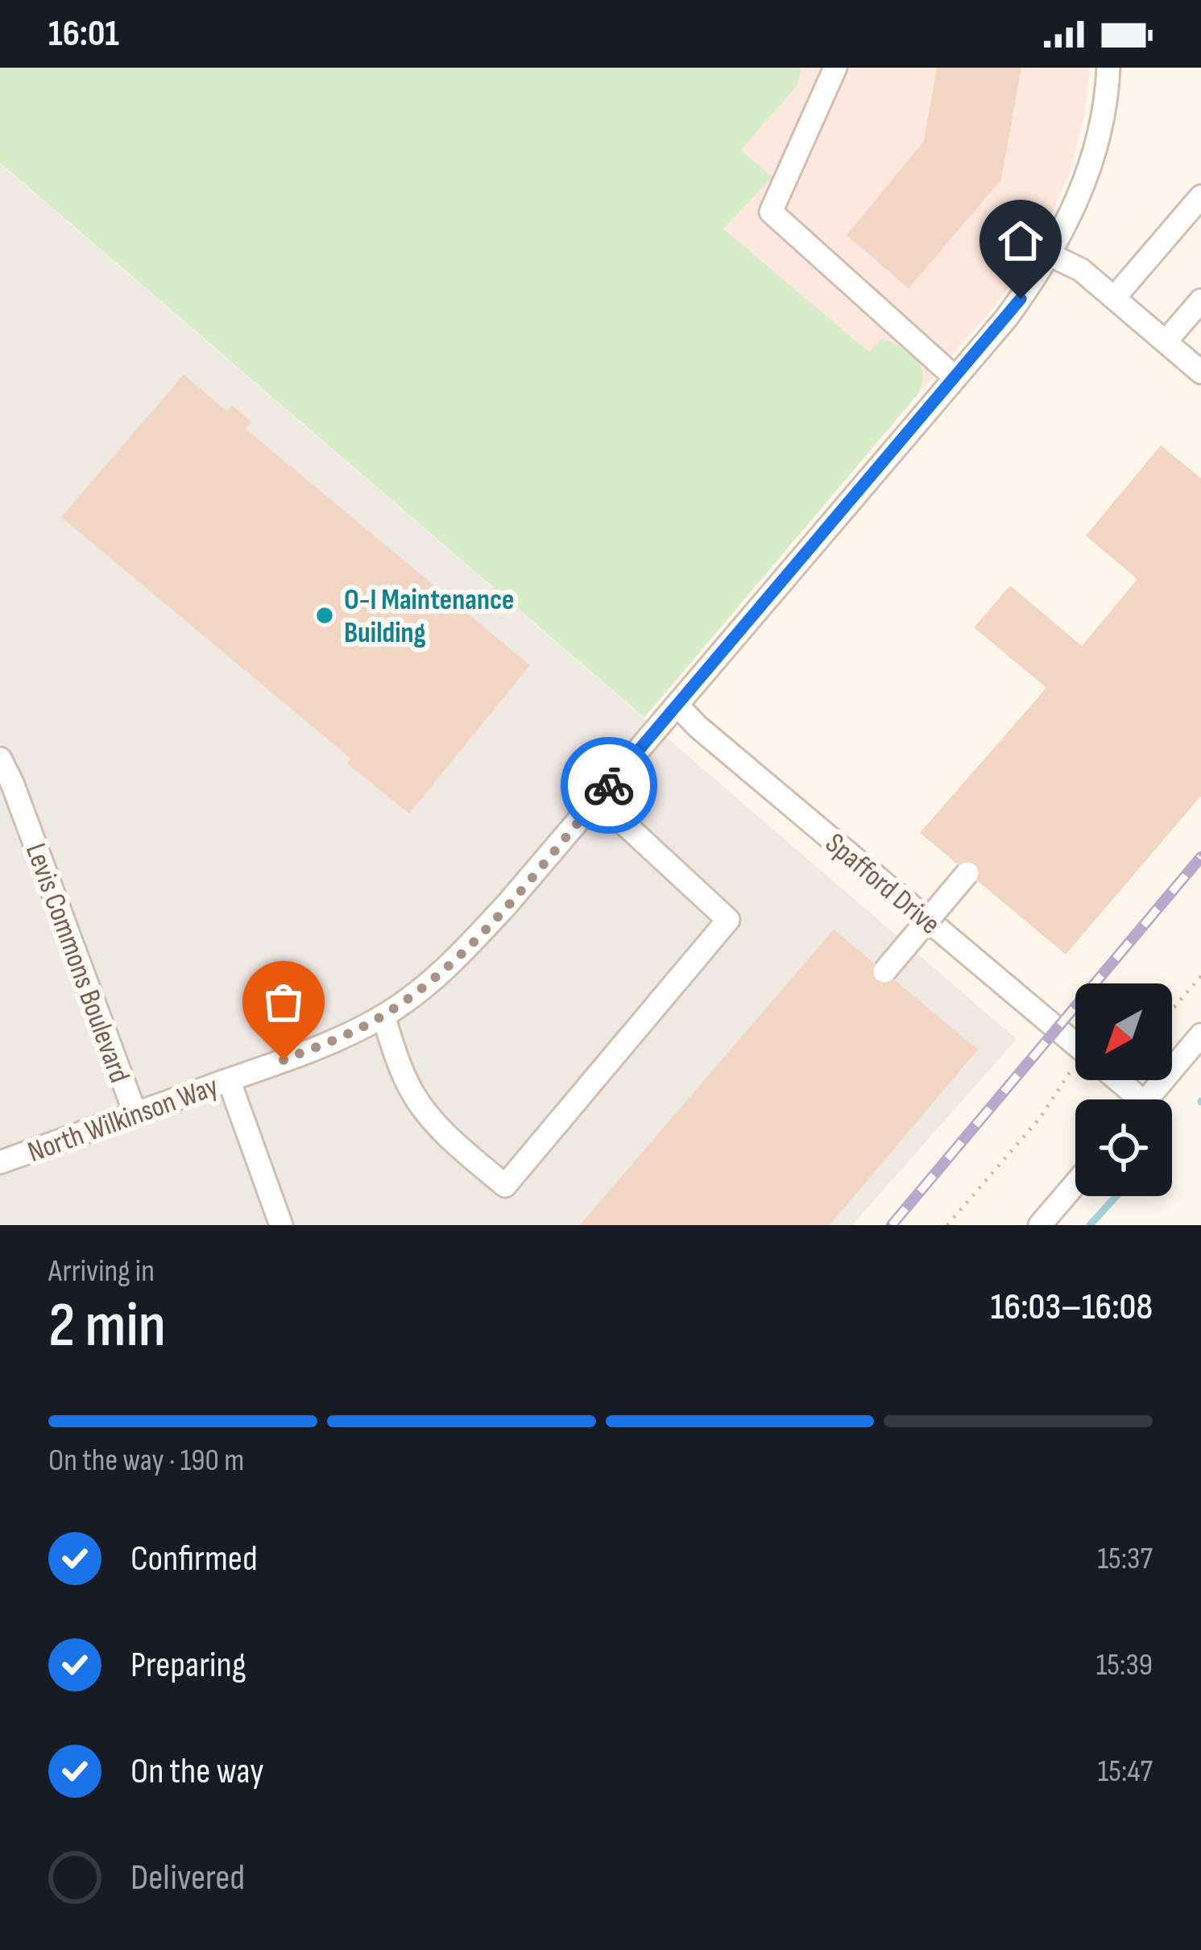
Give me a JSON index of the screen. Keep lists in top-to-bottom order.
{
  "streets": {
    "street": ["Spafford Drive", "Levis Commons Boulevard", "North Wilkinson Way"]
  },
  "crossings": [
    ["Spafford Drive", "North Wilkinson Way"],
    ["Levis Commons Boulevard", "North Wilkinson Way"]
  ],
  "places": ["O-I Maintenance Building"],
  "north": "bottom left",
  "page": {
    "status": "16:01",
    "heading": ["2 min", "Arriving in", "16:03–16:08"],
    "bar": "On the way · 190 m",
    "list": [
      ["Confirmed", "15:37"],
      ["Preparing", "15:39"],
      ["On the way", "15:47"],
      "Delivered"
    ]
  }
}
